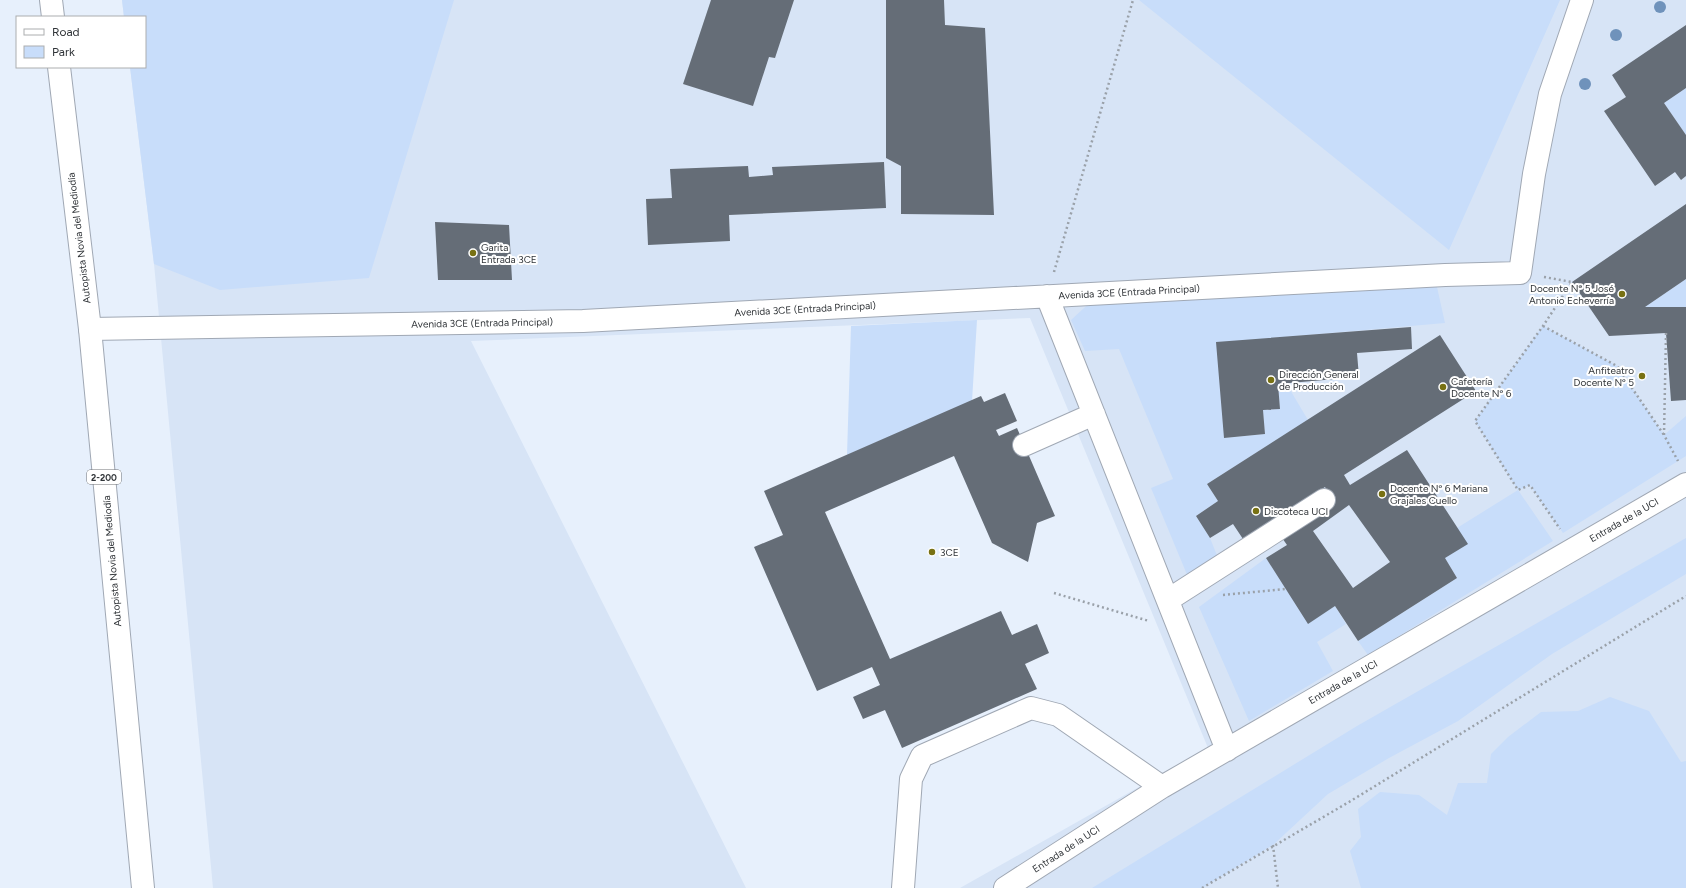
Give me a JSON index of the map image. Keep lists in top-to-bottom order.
{
  "streets": {
    "main road": [
      "Autopista Novia del Mediodía",
      "Avenida 3CE (Entrada Principal)",
      "2-200",
      "Entrada de la UCI"
    ]
  },
  "crossings": [
    ["Autopista Novia del Mediodía", "Avenida 3CE (Entrada Principal)"]
  ],
  "places": [
    "Garita Entrada 3CE",
    "Docente Nº 5 José Antonio Echeverría",
    "Anfiteatro Docente Nº 5",
    "Dirección General de Producción",
    "Cafetería Docente Nº 6",
    "Docente Nº 6 Mariana Grajales Cuello",
    "Discoteca UCI",
    "3CE"
  ],
  "legend": ["Road", "Park"]
}
